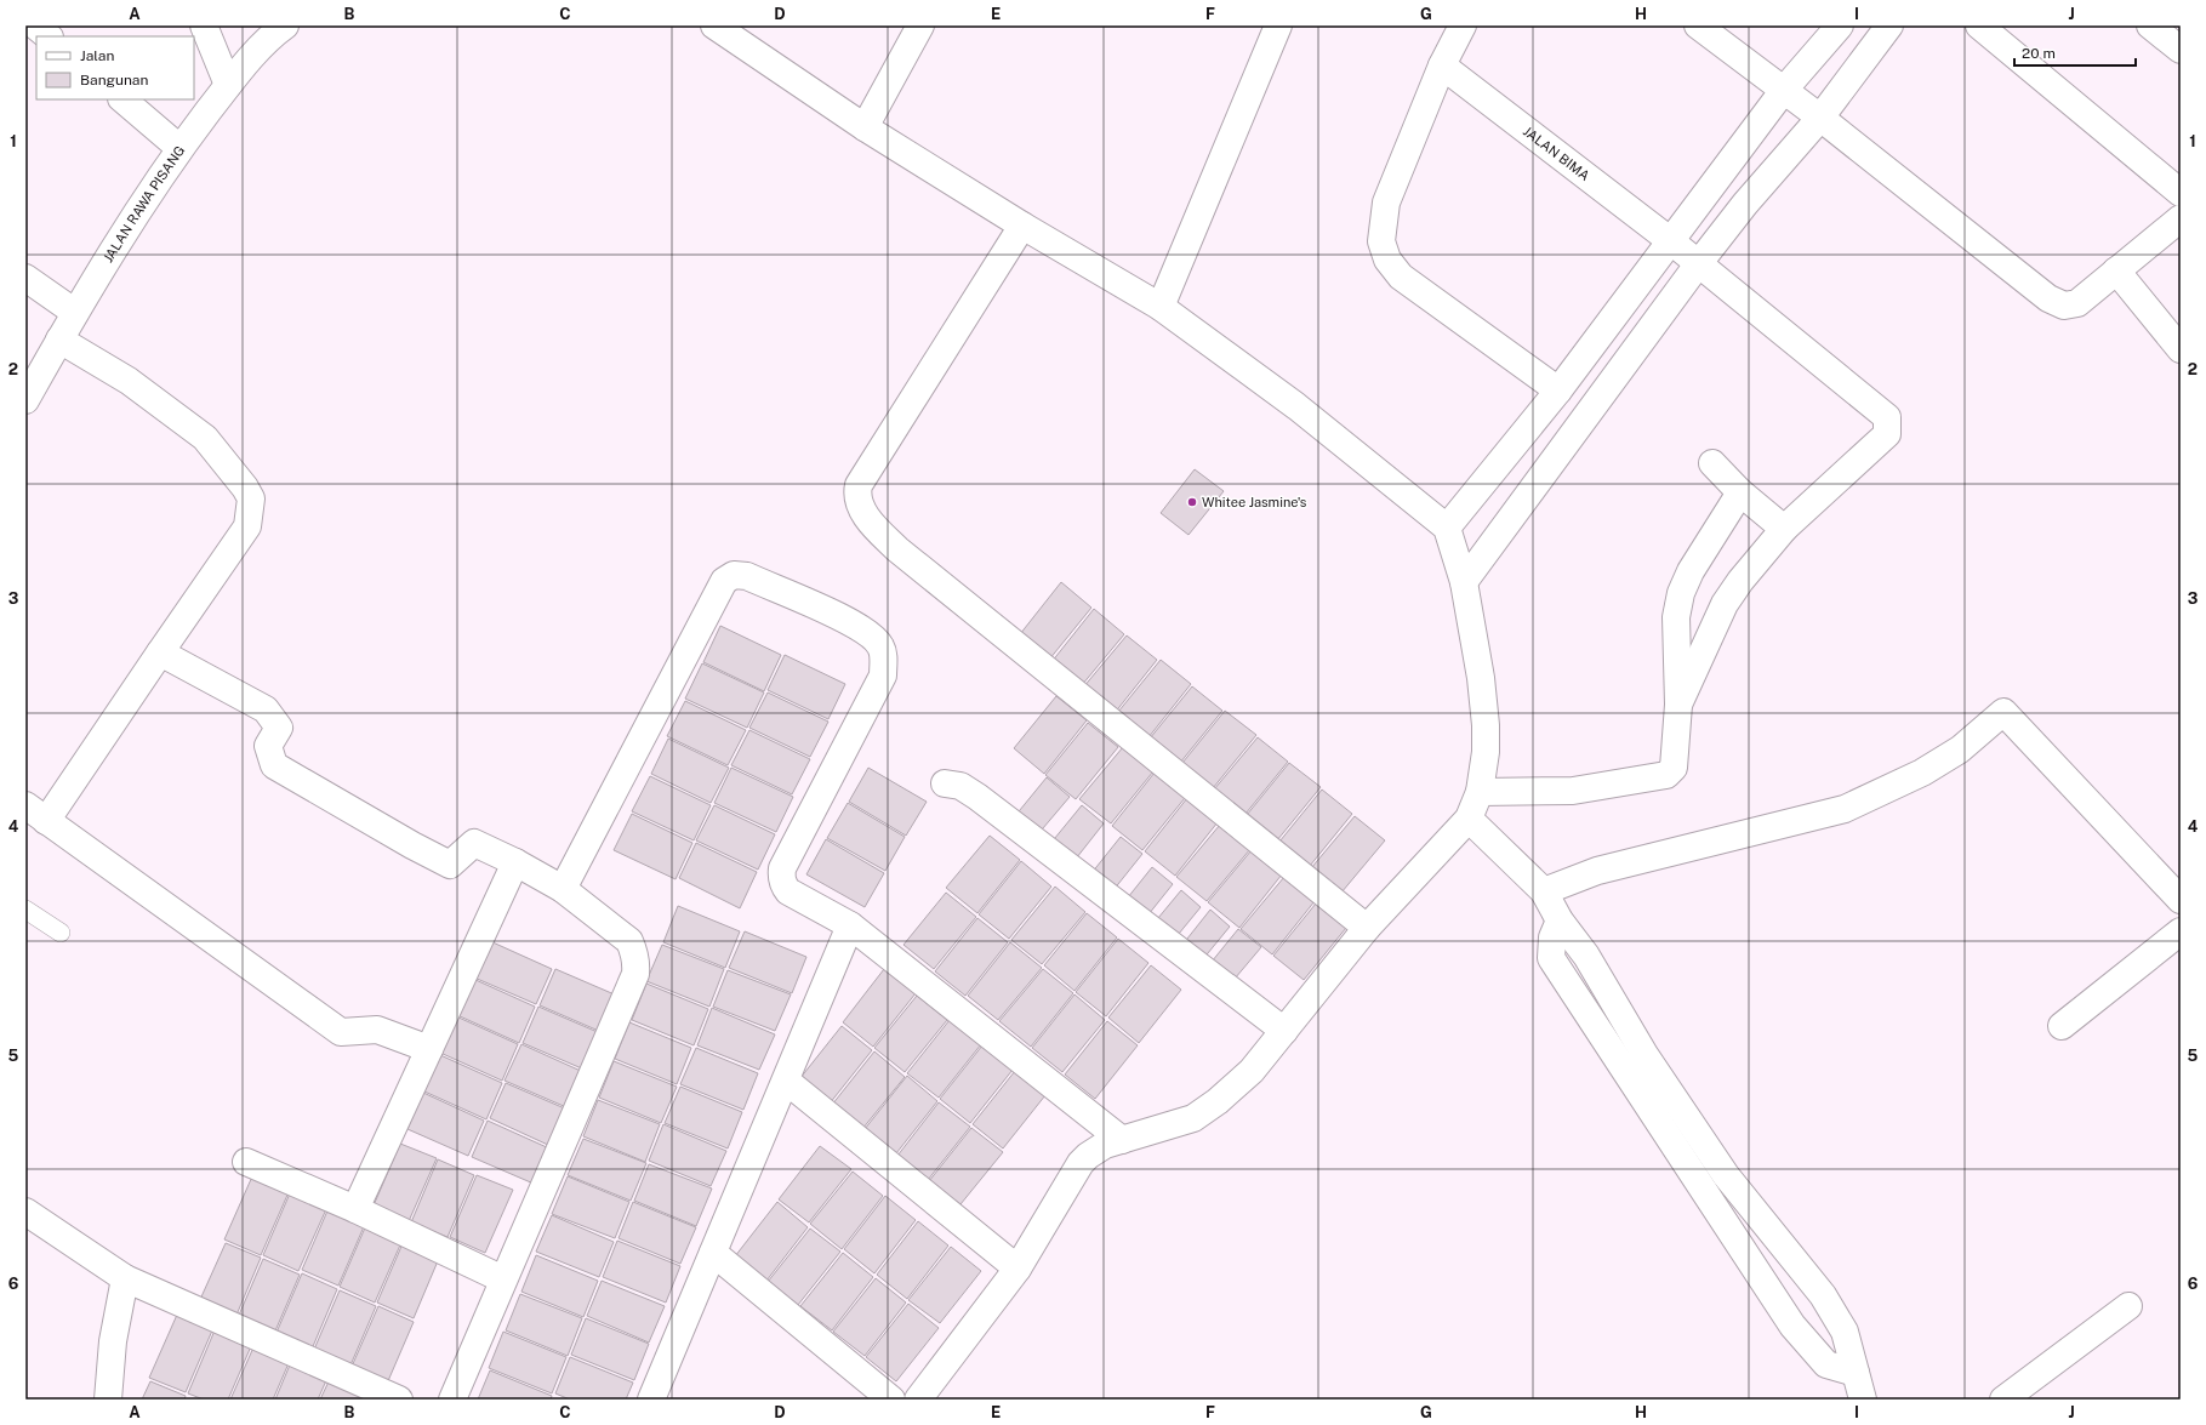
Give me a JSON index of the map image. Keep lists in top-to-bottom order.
{
  "streets": {
    "street": ["JALAN BIMA", "JALAN RAWA PISANG"]
  },
  "places": ["Whitee Jasmine's"],
  "legend": ["Jalan", "Bangunan"],
  "scale_bar": "20 m",
  "grid": {
    "columns": [
      "A",
      "B",
      "C",
      "D",
      "E",
      "F",
      "G",
      "H",
      "I",
      "J"
    ],
    "rows": [
      "1",
      "2",
      "3",
      "4",
      "5",
      "6"
    ]
  }
}
